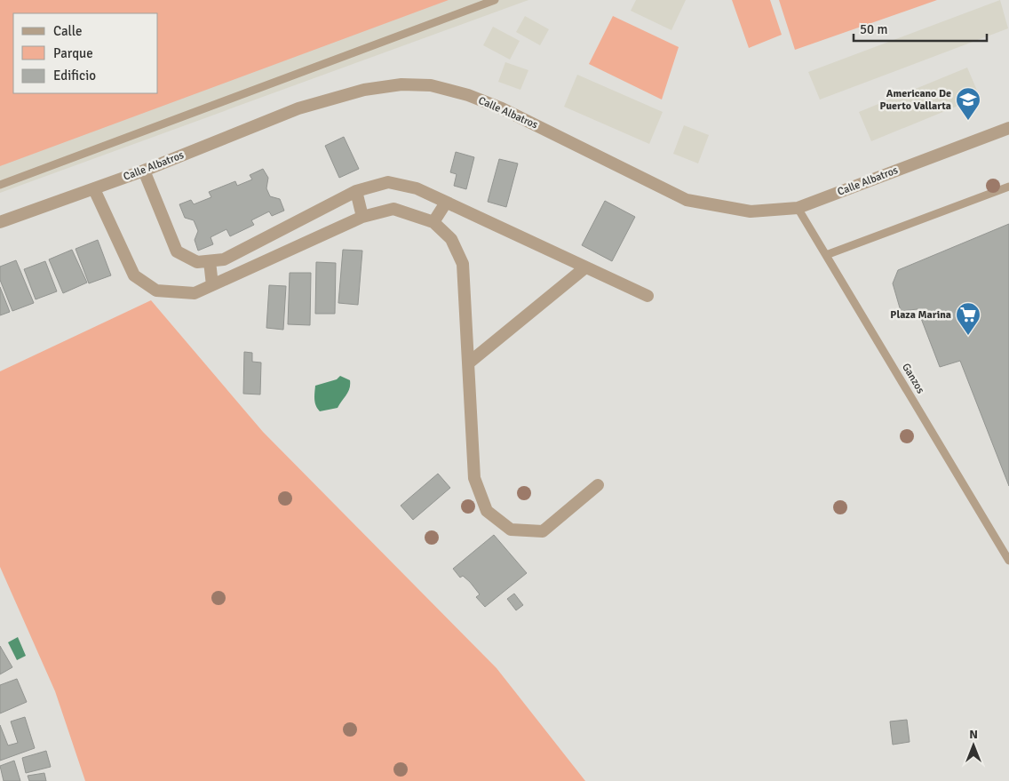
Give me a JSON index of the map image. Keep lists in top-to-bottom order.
{
  "streets": {
    "street": ["Calle Albatros"],
    "lane": ["Ganzos"]
  },
  "crossings": [
    ["Calle Albatros", "Ganzos"]
  ],
  "places": {
    "school or university": ["Americano De Puerto Vallarta"],
    "supermarket": ["Plaza Marina"]
  },
  "legend": ["Calle", "Parque", "Edificio"],
  "scale_bar": "50 m",
  "north": "top"
}
